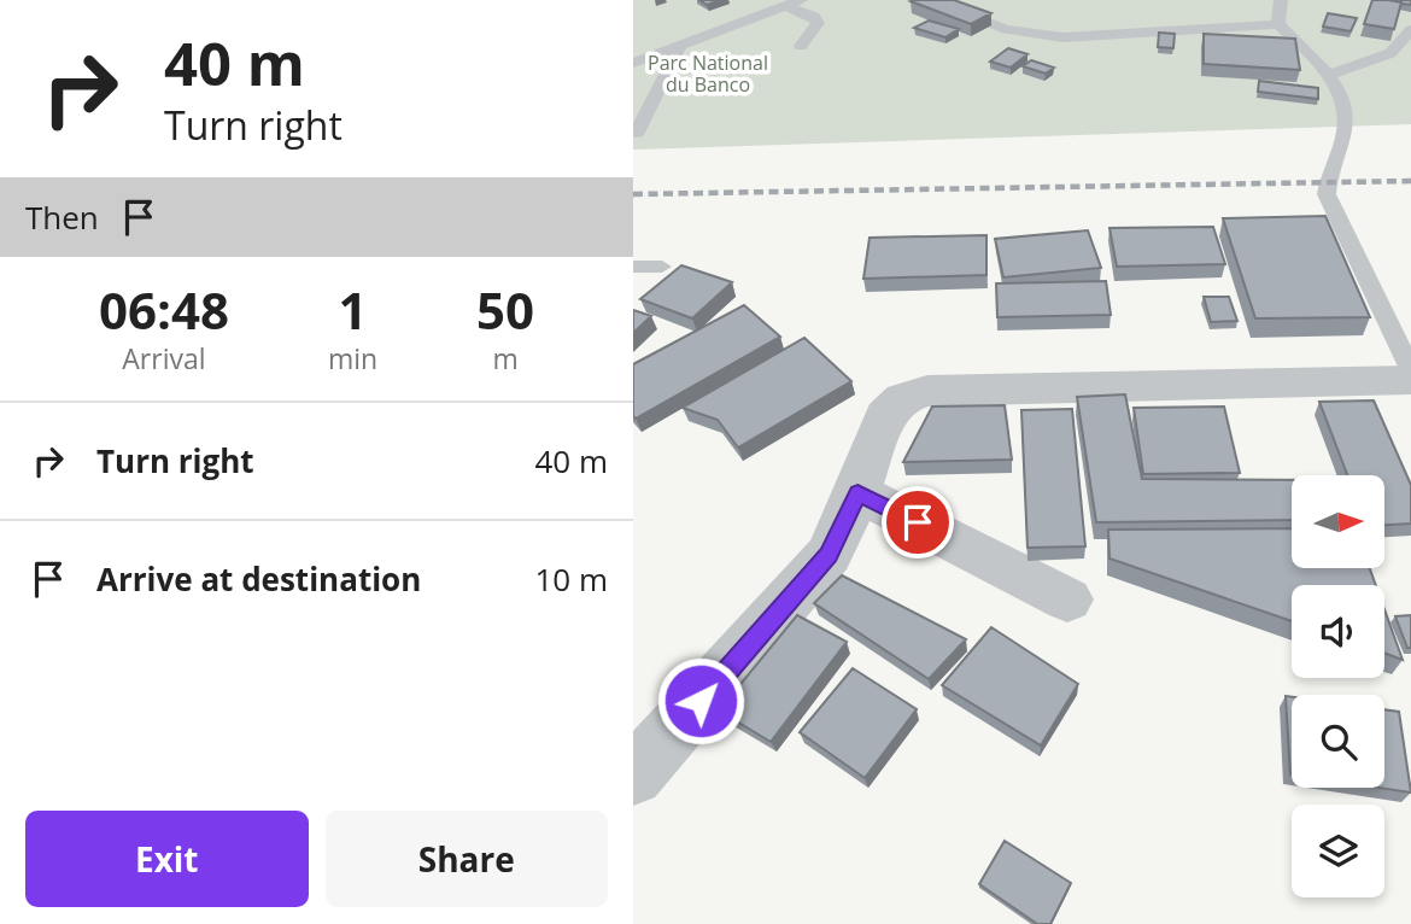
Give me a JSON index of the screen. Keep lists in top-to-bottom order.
{
  "parks": ["Parc National du Banco"],
  "north": "right",
  "page": {
    "turn": ["40 m", "Turn right"],
    "then": "Then",
    "eta": [
      "06:48",
      "Arrival",
      "1",
      "min",
      "50",
      "m"
    ],
    "list": [
      {
        "name": "Turn right",
        "value": "40 m"
      },
      {
        "name": "Arrive at destination",
        "value": "10 m"
      }
    ],
    "buttons": ["Exit", "Share"]
  }
}
